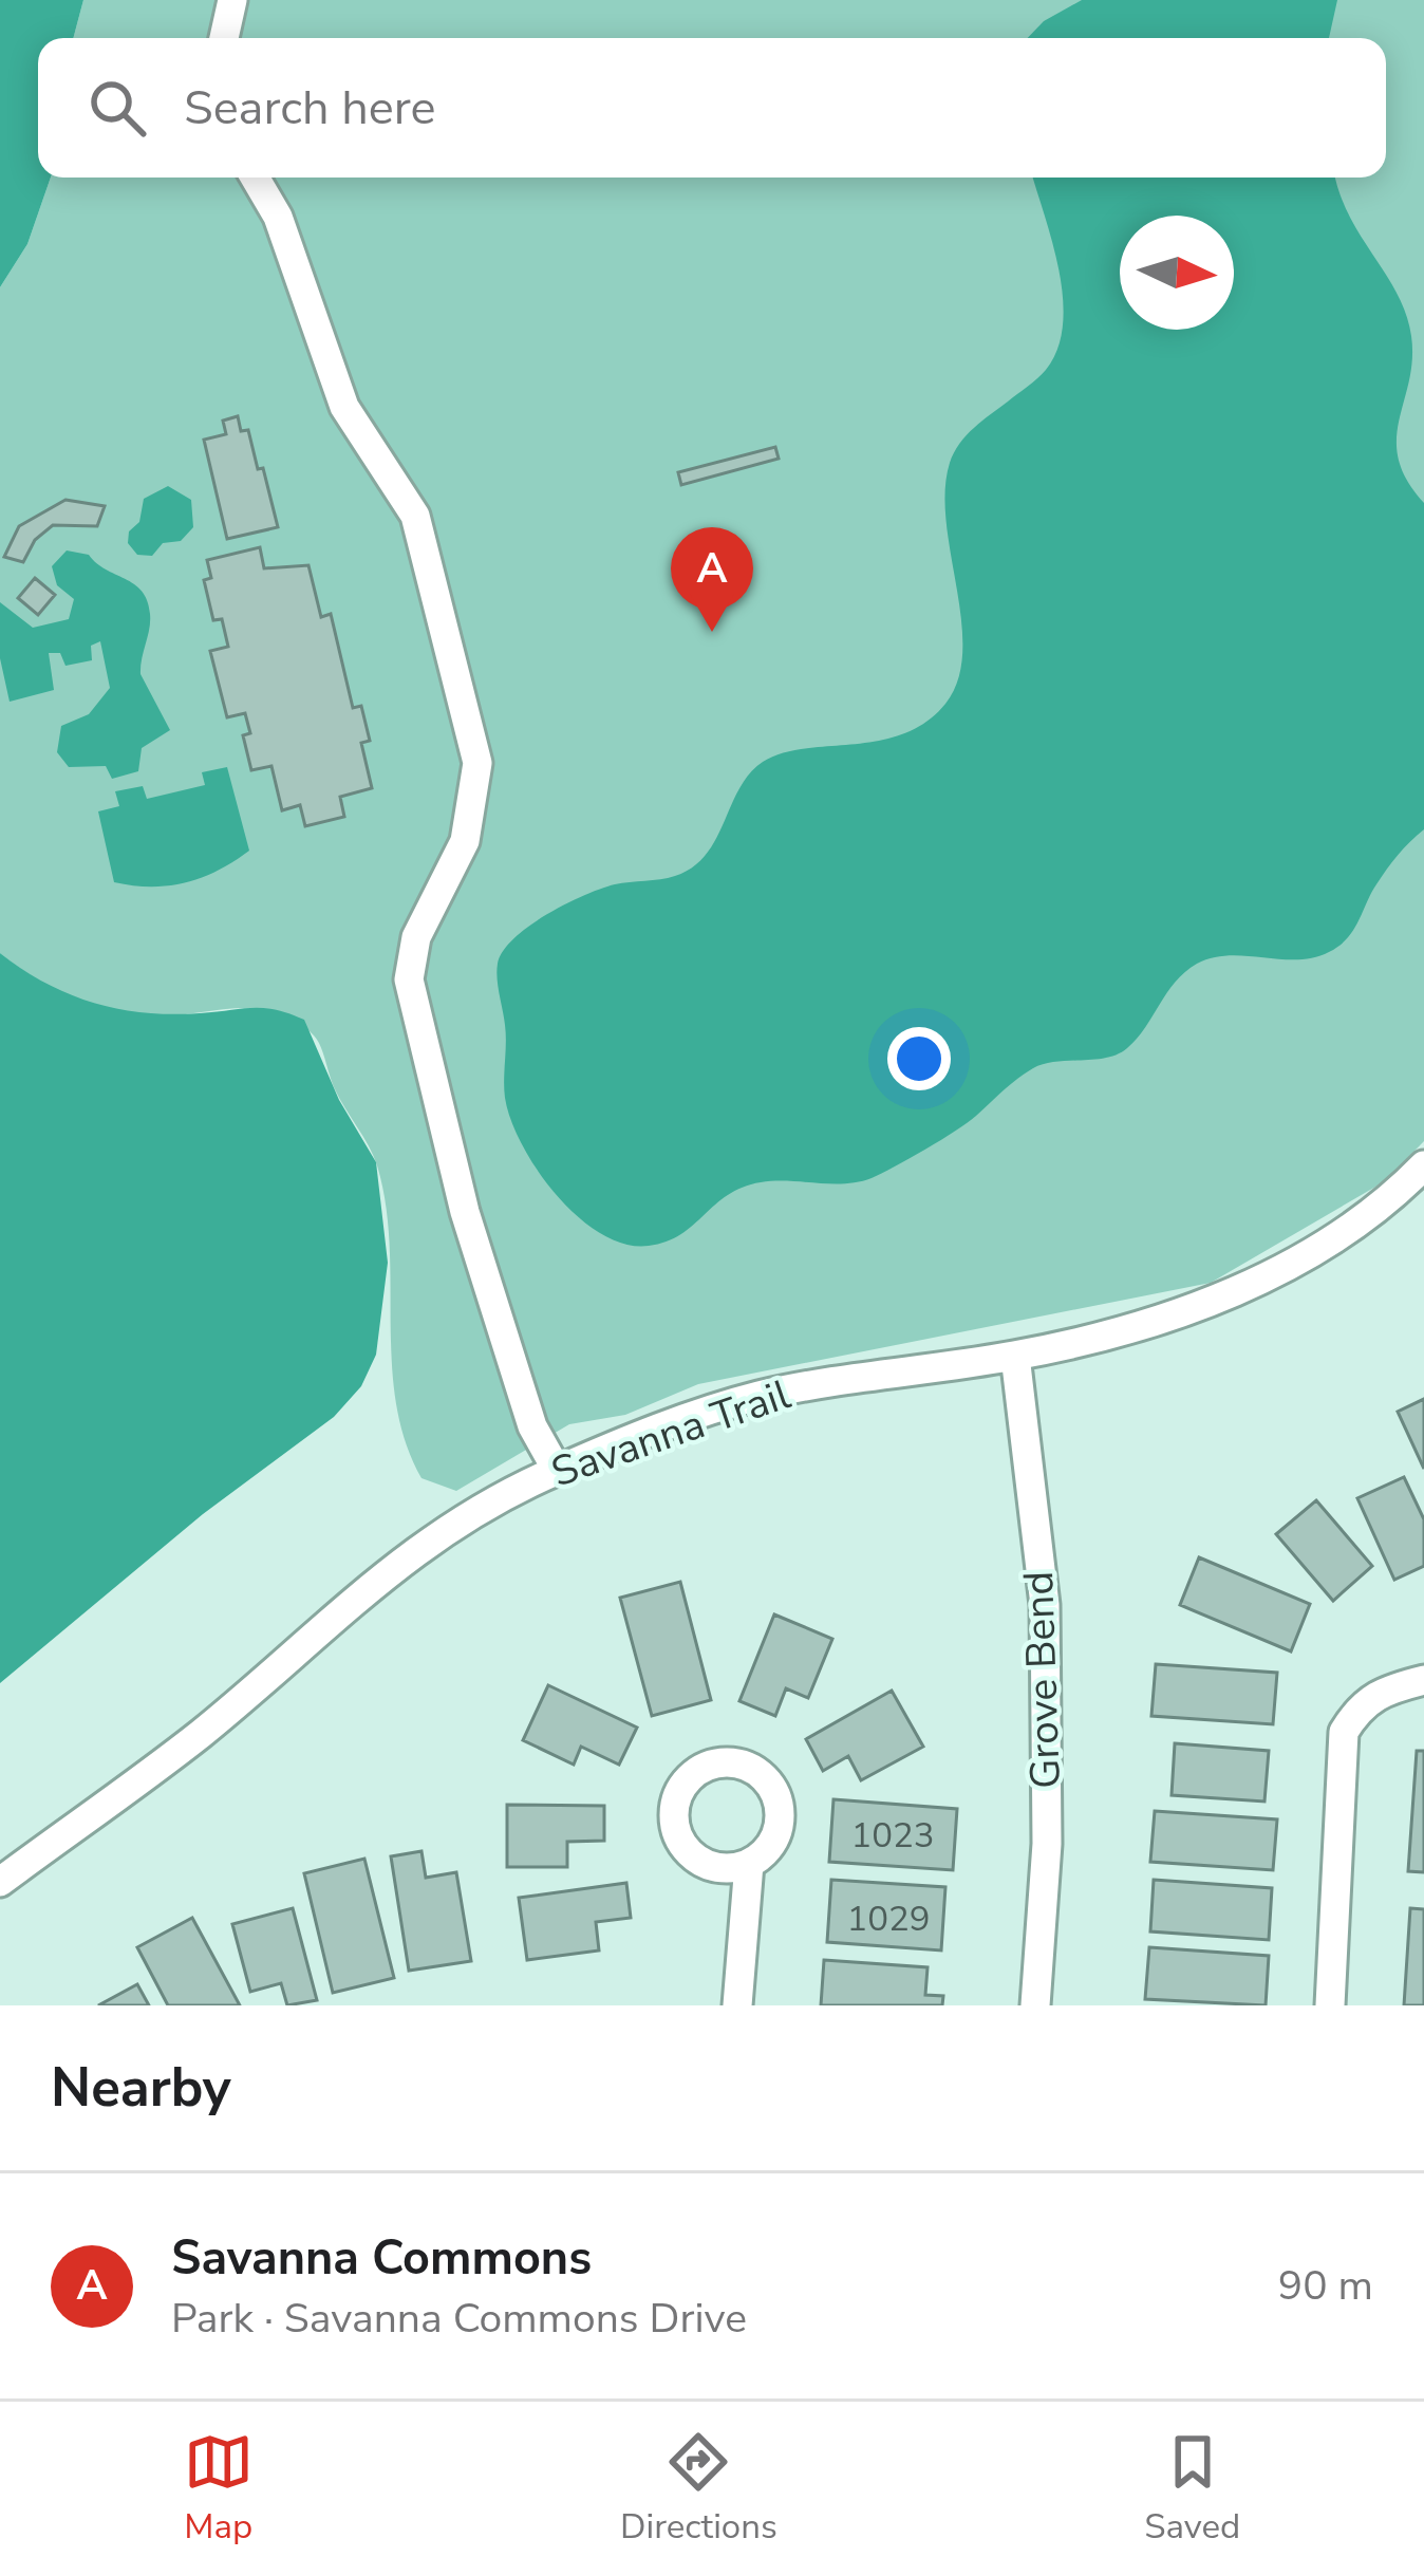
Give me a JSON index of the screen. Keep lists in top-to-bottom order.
{
  "streets": {
    "street": ["Savanna Trail", "Grove Bend"]
  },
  "crossings": [
    ["Savanna Trail", "Grove Bend"]
  ],
  "house_numbers": ["1023", "1029"],
  "north": "right",
  "page": {
    "search": "Search here",
    "pins": "A",
    "heading": "Nearby",
    "list": [
      {
        "mark": "A",
        "name": "Savanna Commons",
        "note": "Park · Savanna Commons Drive",
        "value": "90 m"
      }
    ],
    "nav": ["Map", "Directions", "Saved"]
  }
}
